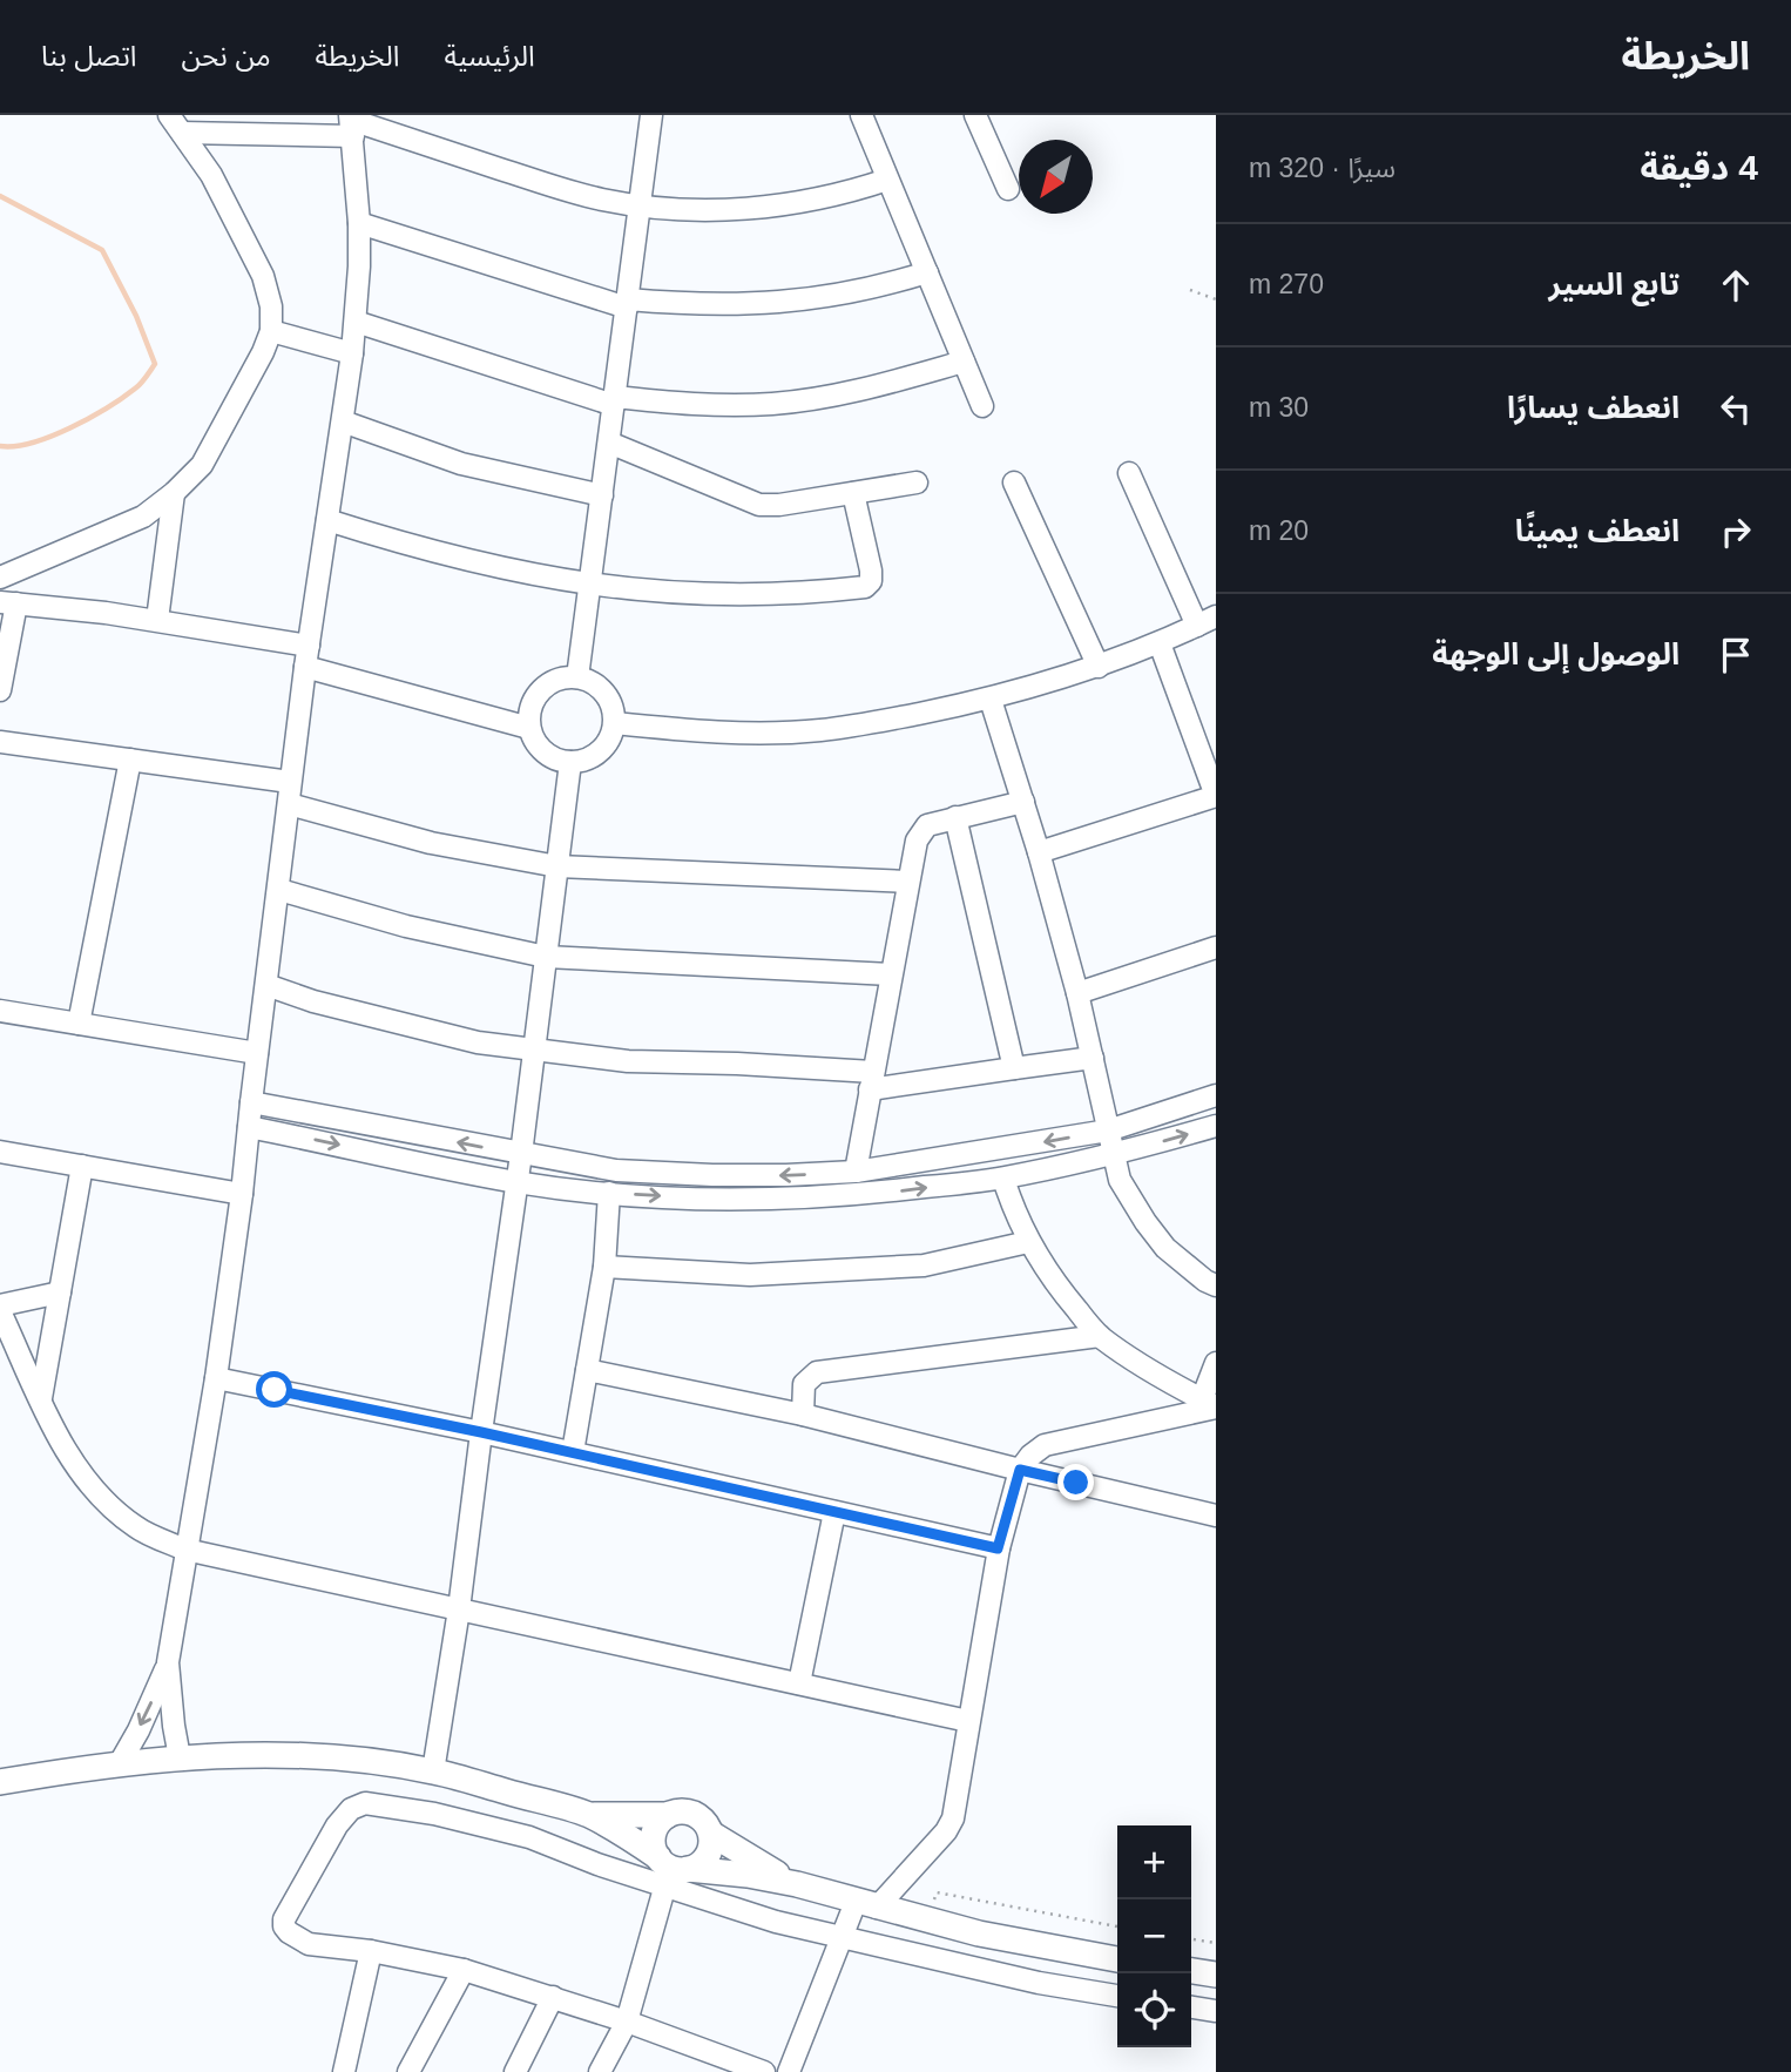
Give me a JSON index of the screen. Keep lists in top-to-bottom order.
{
  "north": "bottom left",
  "page": {
    "header": "الخريطة",
    "nav": [
      "الرئيسية",
      "الخريطة",
      "من نحن",
      "اتصل بنا"
    ],
    "heading": ["4 دقيقة", "سيرًا · 320 m"],
    "list": [
      ["تابع السير", "270 m"],
      ["انعطف يسارًا", "30 m"],
      ["انعطف يمينًا", "20 m"],
      "الوصول إلى الوجهة"
    ],
    "map_buttons": ["+", "−"]
  }
}
